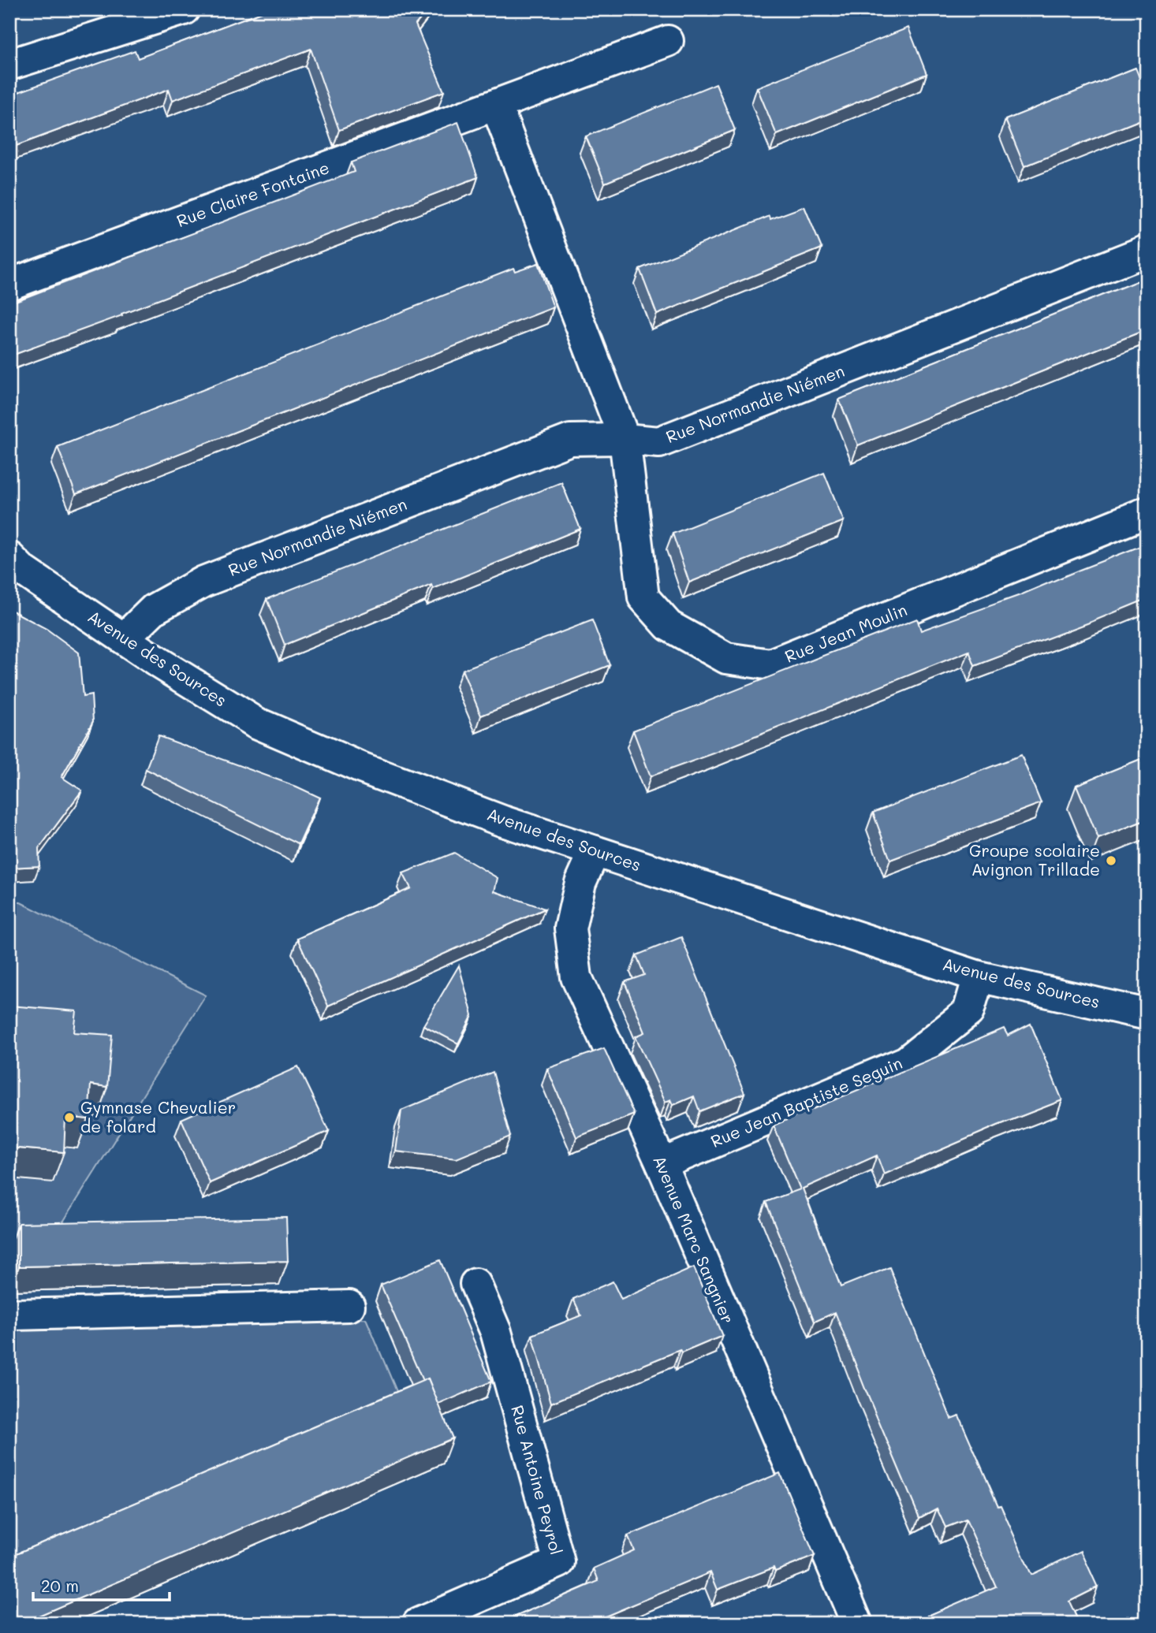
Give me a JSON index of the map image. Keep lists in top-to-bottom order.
{
  "streets": {
    "street": [
      "Rue Claire Fontaine",
      "Rue Normandie Niémen",
      "Rue Jean Moulin",
      "Avenue des Sources",
      "Rue Jean Baptiste Seguin",
      "Avenue Marc Sangnier",
      "Rue Antoine Peyrol"
    ]
  },
  "crossings": [
    ["Rue Normandie Niémen", "Rue Jean Moulin"],
    ["Rue Normandie Niémen", "Avenue des Sources"],
    ["Avenue des Sources", "Rue Jean Baptiste Seguin"],
    ["Avenue des Sources", "Avenue Marc Sangnier"],
    ["Rue Jean Baptiste Seguin", "Avenue Marc Sangnier"]
  ],
  "places": ["Groupe scolaire Avignon Trillade", "Gymnase Chevalier de folard"],
  "scale_bar": "20 m"
}
